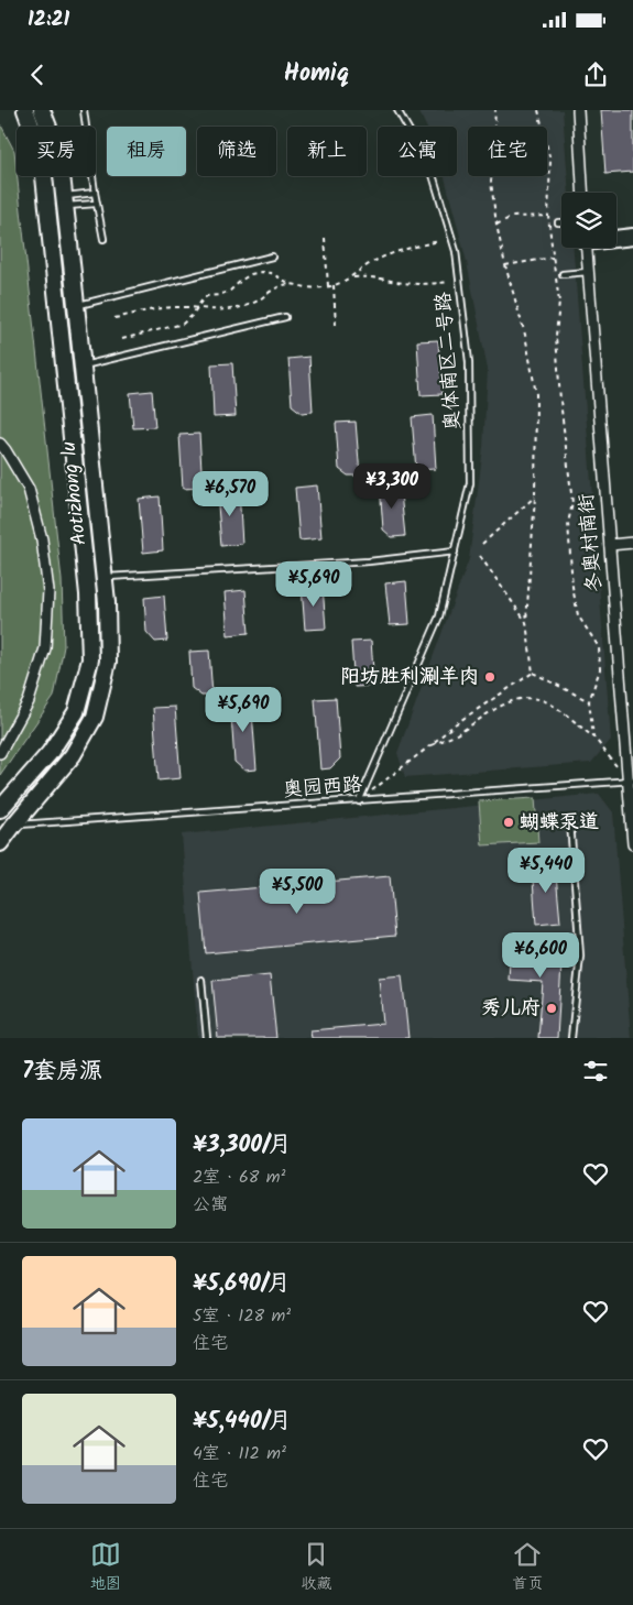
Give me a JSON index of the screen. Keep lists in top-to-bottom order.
{
  "streets": {
    "main road": ["Aotizhong lu"],
    "street": ["冬奥村南街"],
    "lane": ["奥体南区二号路", "奥园西路"]
  },
  "crossings": [
    ["奥体南区二号路", "奥园西路"],
    ["Aotizhong lu", "奥园西路"],
    ["冬奥村南街", "奥园西路"]
  ],
  "places": ["阳坊胜利涮羊肉", "蝴蝶泵道", "秀儿府"],
  "page": {
    "status": "12:21",
    "header": "Homiq",
    "chip": [
      "买房",
      "租房",
      "筛选",
      "新上",
      "公寓",
      "住宅"
    ],
    "price": [
      "¥3,300",
      "¥6,570",
      "¥5,690",
      "¥5,690",
      "¥5,440",
      "¥5,500",
      "¥6,600"
    ],
    "heading": "7套房源",
    "list": [
      {
        "name": "¥3,300/月",
        "note": "2室 · 68 m² · 公寓"
      },
      {
        "name": "¥5,690/月",
        "note": "5室 · 128 m² · 住宅"
      },
      {
        "name": "¥5,440/月",
        "note": "4室 · 112 m² · 住宅"
      }
    ],
    "tabs": ["地图", "收藏", "首页"]
  }
}
